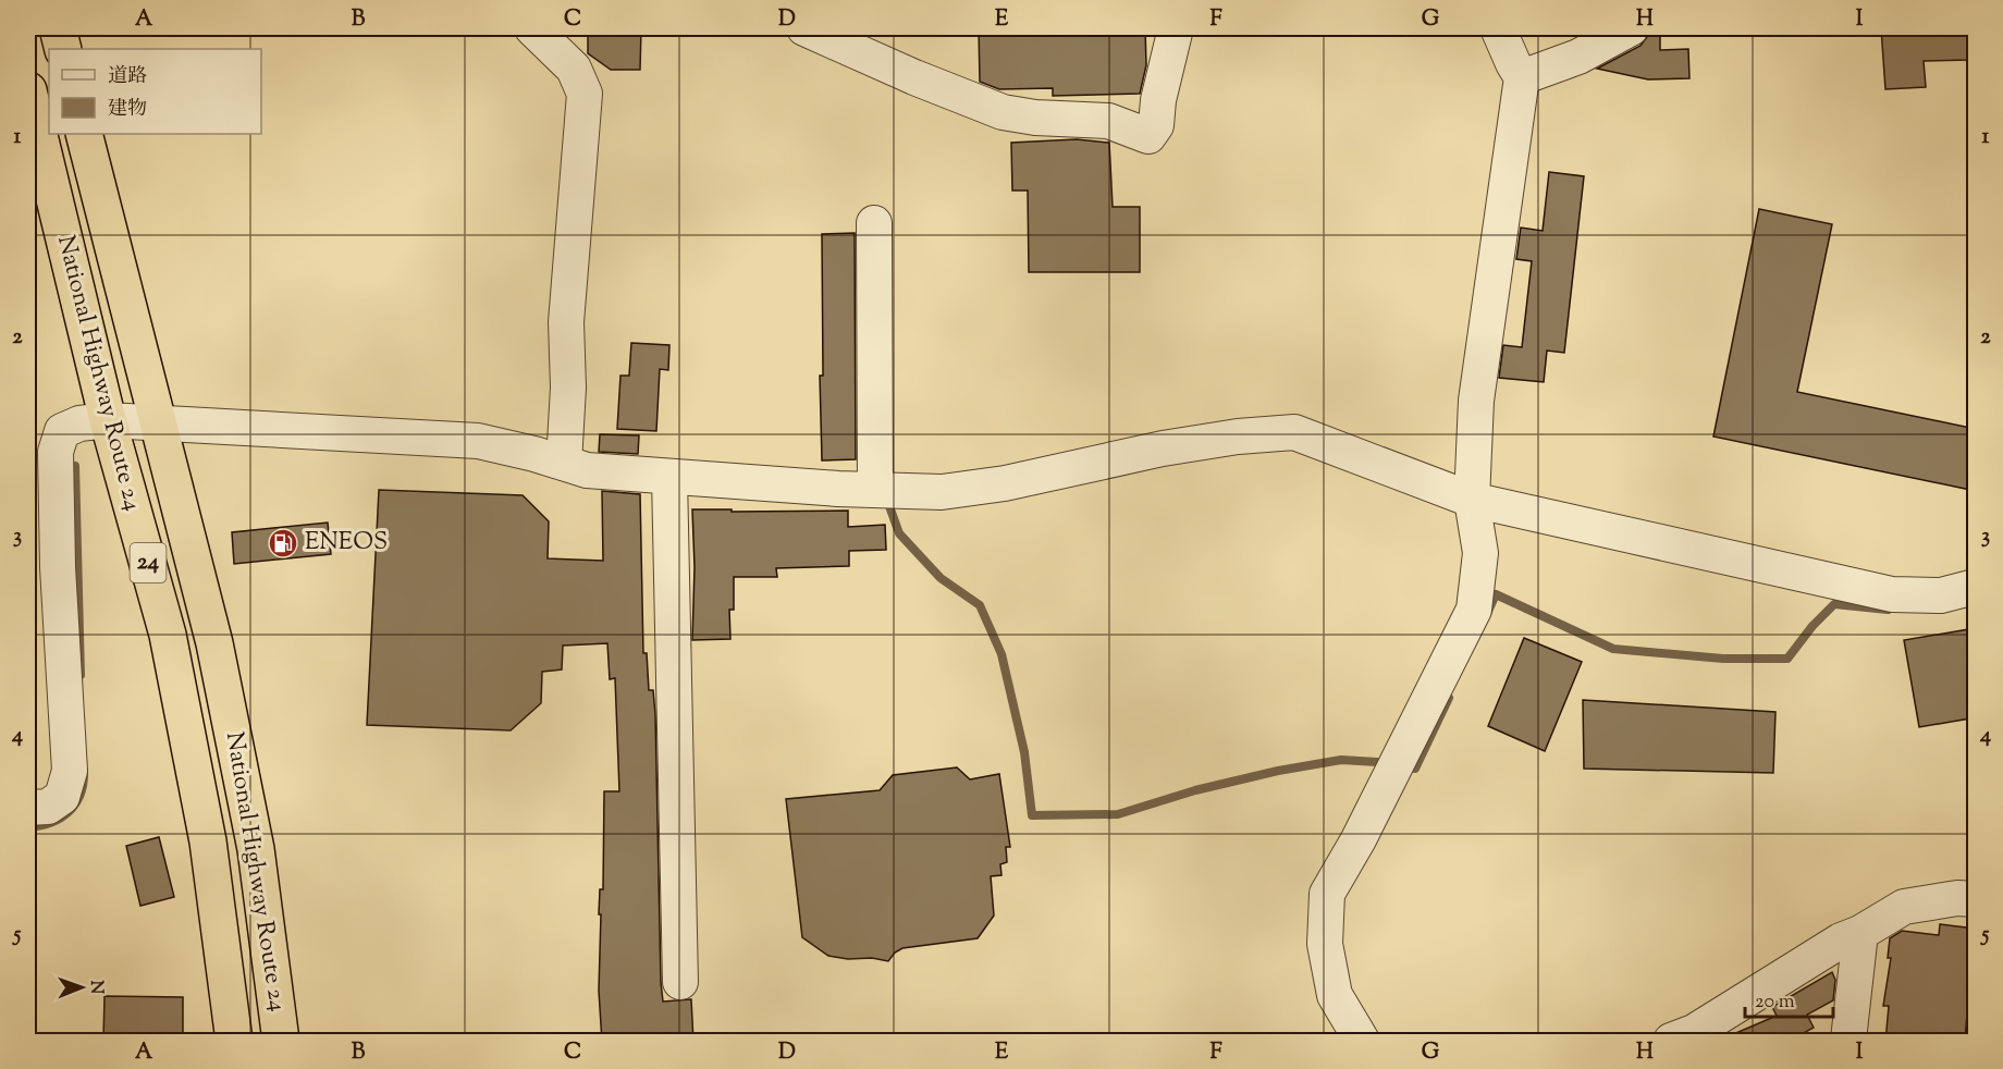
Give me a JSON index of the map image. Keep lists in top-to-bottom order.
{
  "streets": {
    "highway": ["National Highway Route 24", "24"]
  },
  "places": {
    "fuel station": ["ENEOS"]
  },
  "legend": ["道路", "建物"],
  "scale_bar": "20 m",
  "north": "right",
  "grid": {
    "columns": [
      "A",
      "B",
      "C",
      "D",
      "E",
      "F",
      "G",
      "H",
      "I"
    ],
    "rows": [
      "1",
      "2",
      "3",
      "4",
      "5"
    ]
  }
}
